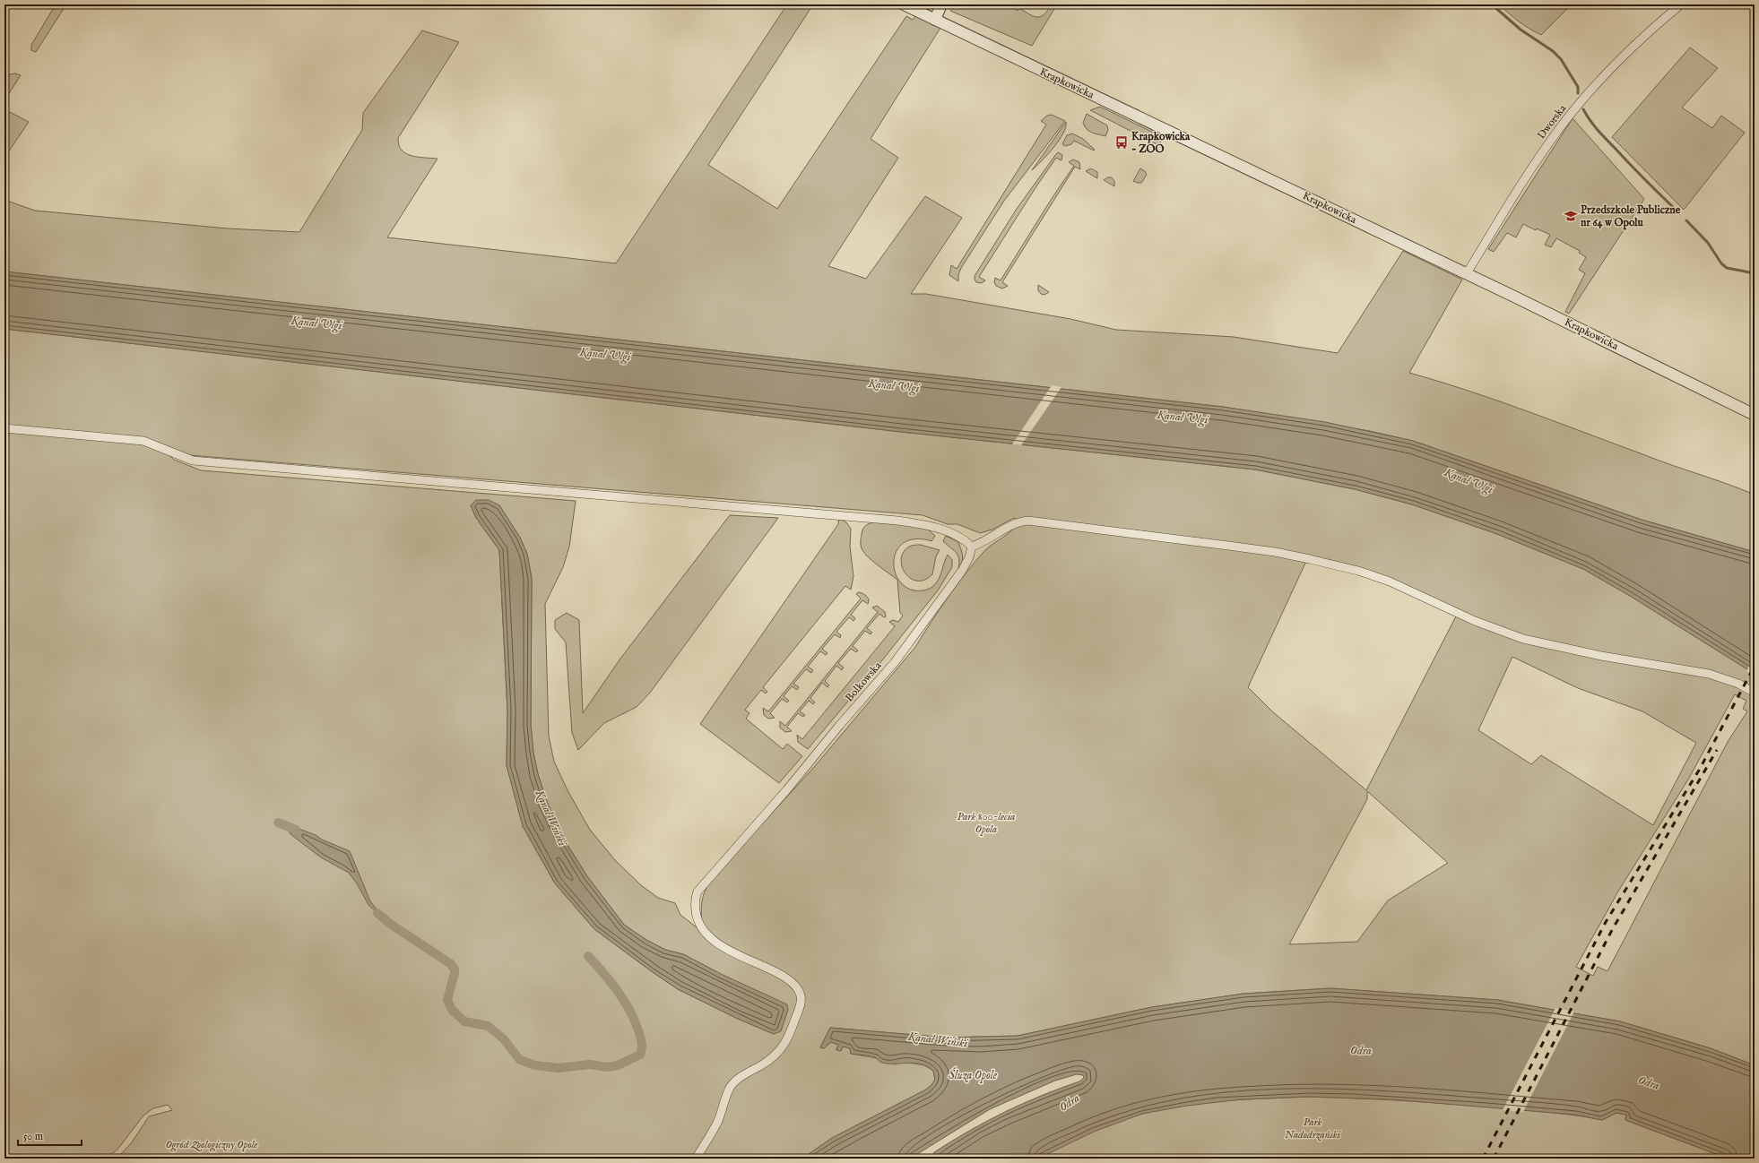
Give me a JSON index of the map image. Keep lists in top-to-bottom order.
{
  "streets": {
    "street": ["Krapkowicka", "Dworska", "Bolkowska"]
  },
  "crossings": [
    ["Krapkowicka", "Dworska"]
  ],
  "water": [
    "Kanał Ulgi",
    "Kanał Wiński",
    "Odra",
    "Śluza Opole"
  ],
  "parks": ["Park 800-lecia Opola", "Park Nadodrzański", "Ogród Zoologiczny Opole"],
  "places": {
    "bus stop": ["Krapkowicka - ZOO"],
    "school or university": ["Przedszkole Publiczne nr 64 w Opolu"]
  },
  "scale_bar": "50 m"
}
